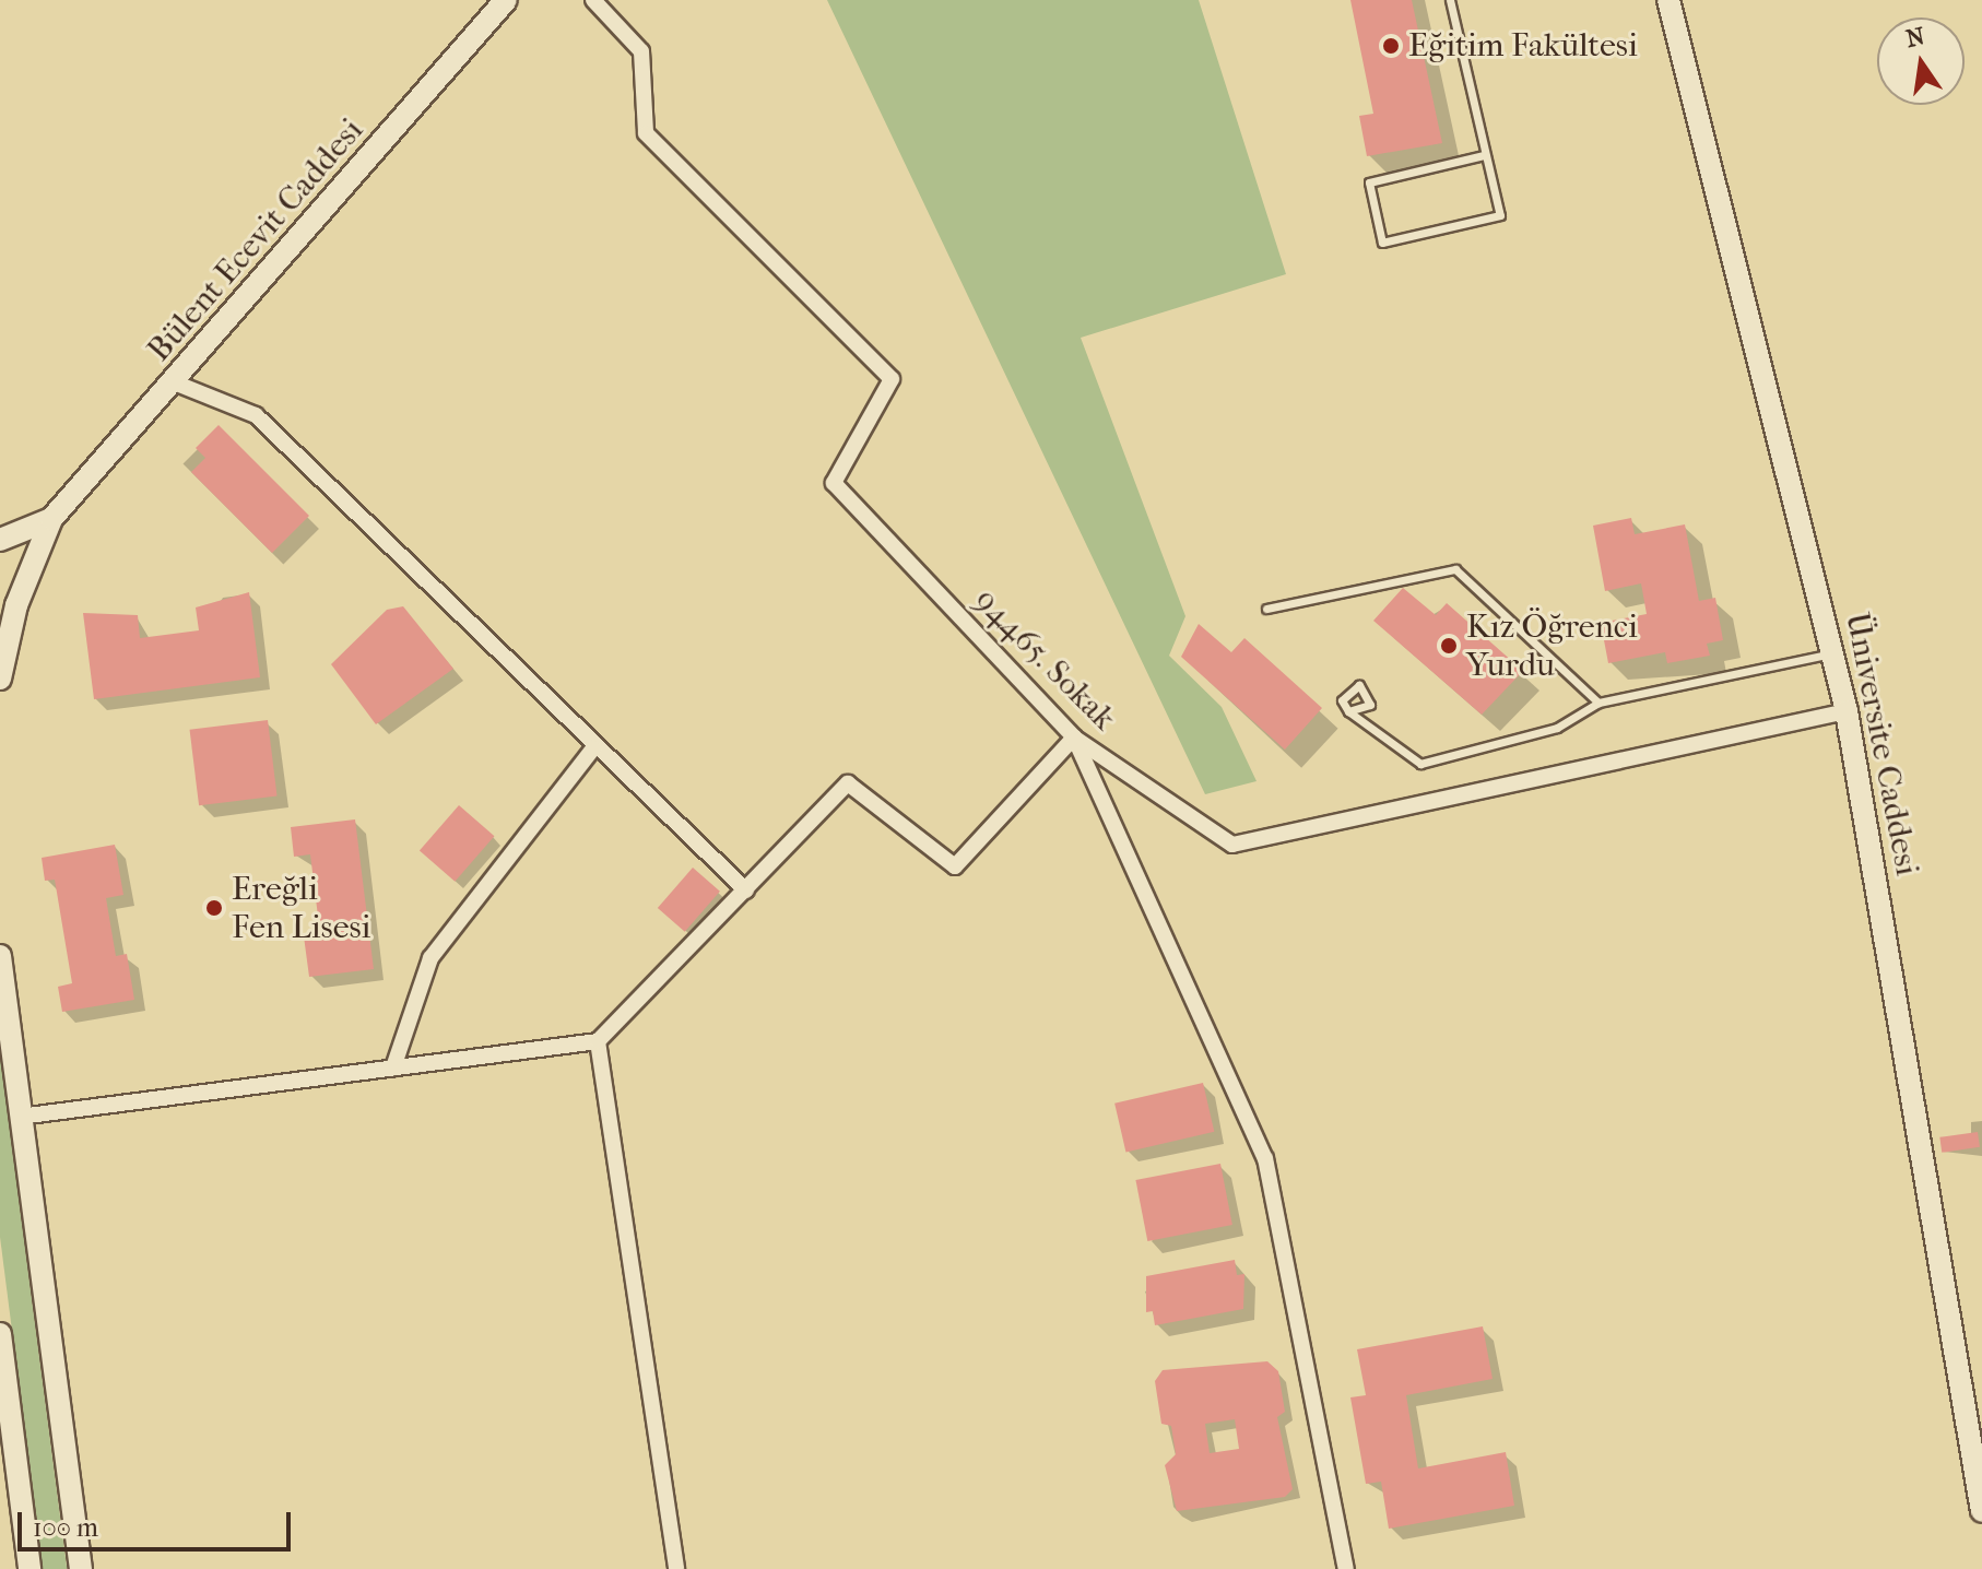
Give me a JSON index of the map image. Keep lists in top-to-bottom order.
{
  "streets": {
    "street": ["Bülent Ecevit Caddesi", "94465. Sokak", "Üniversite Caddesi"]
  },
  "crossings": [
    ["94465. Sokak", "Üniversite Caddesi"]
  ],
  "places": ["Eğitim Fakültesi", "Kız Öğrenci Yurdu", "Ereğli Fen Lisesi"],
  "scale_bar": "100 m",
  "north": "top"
}
